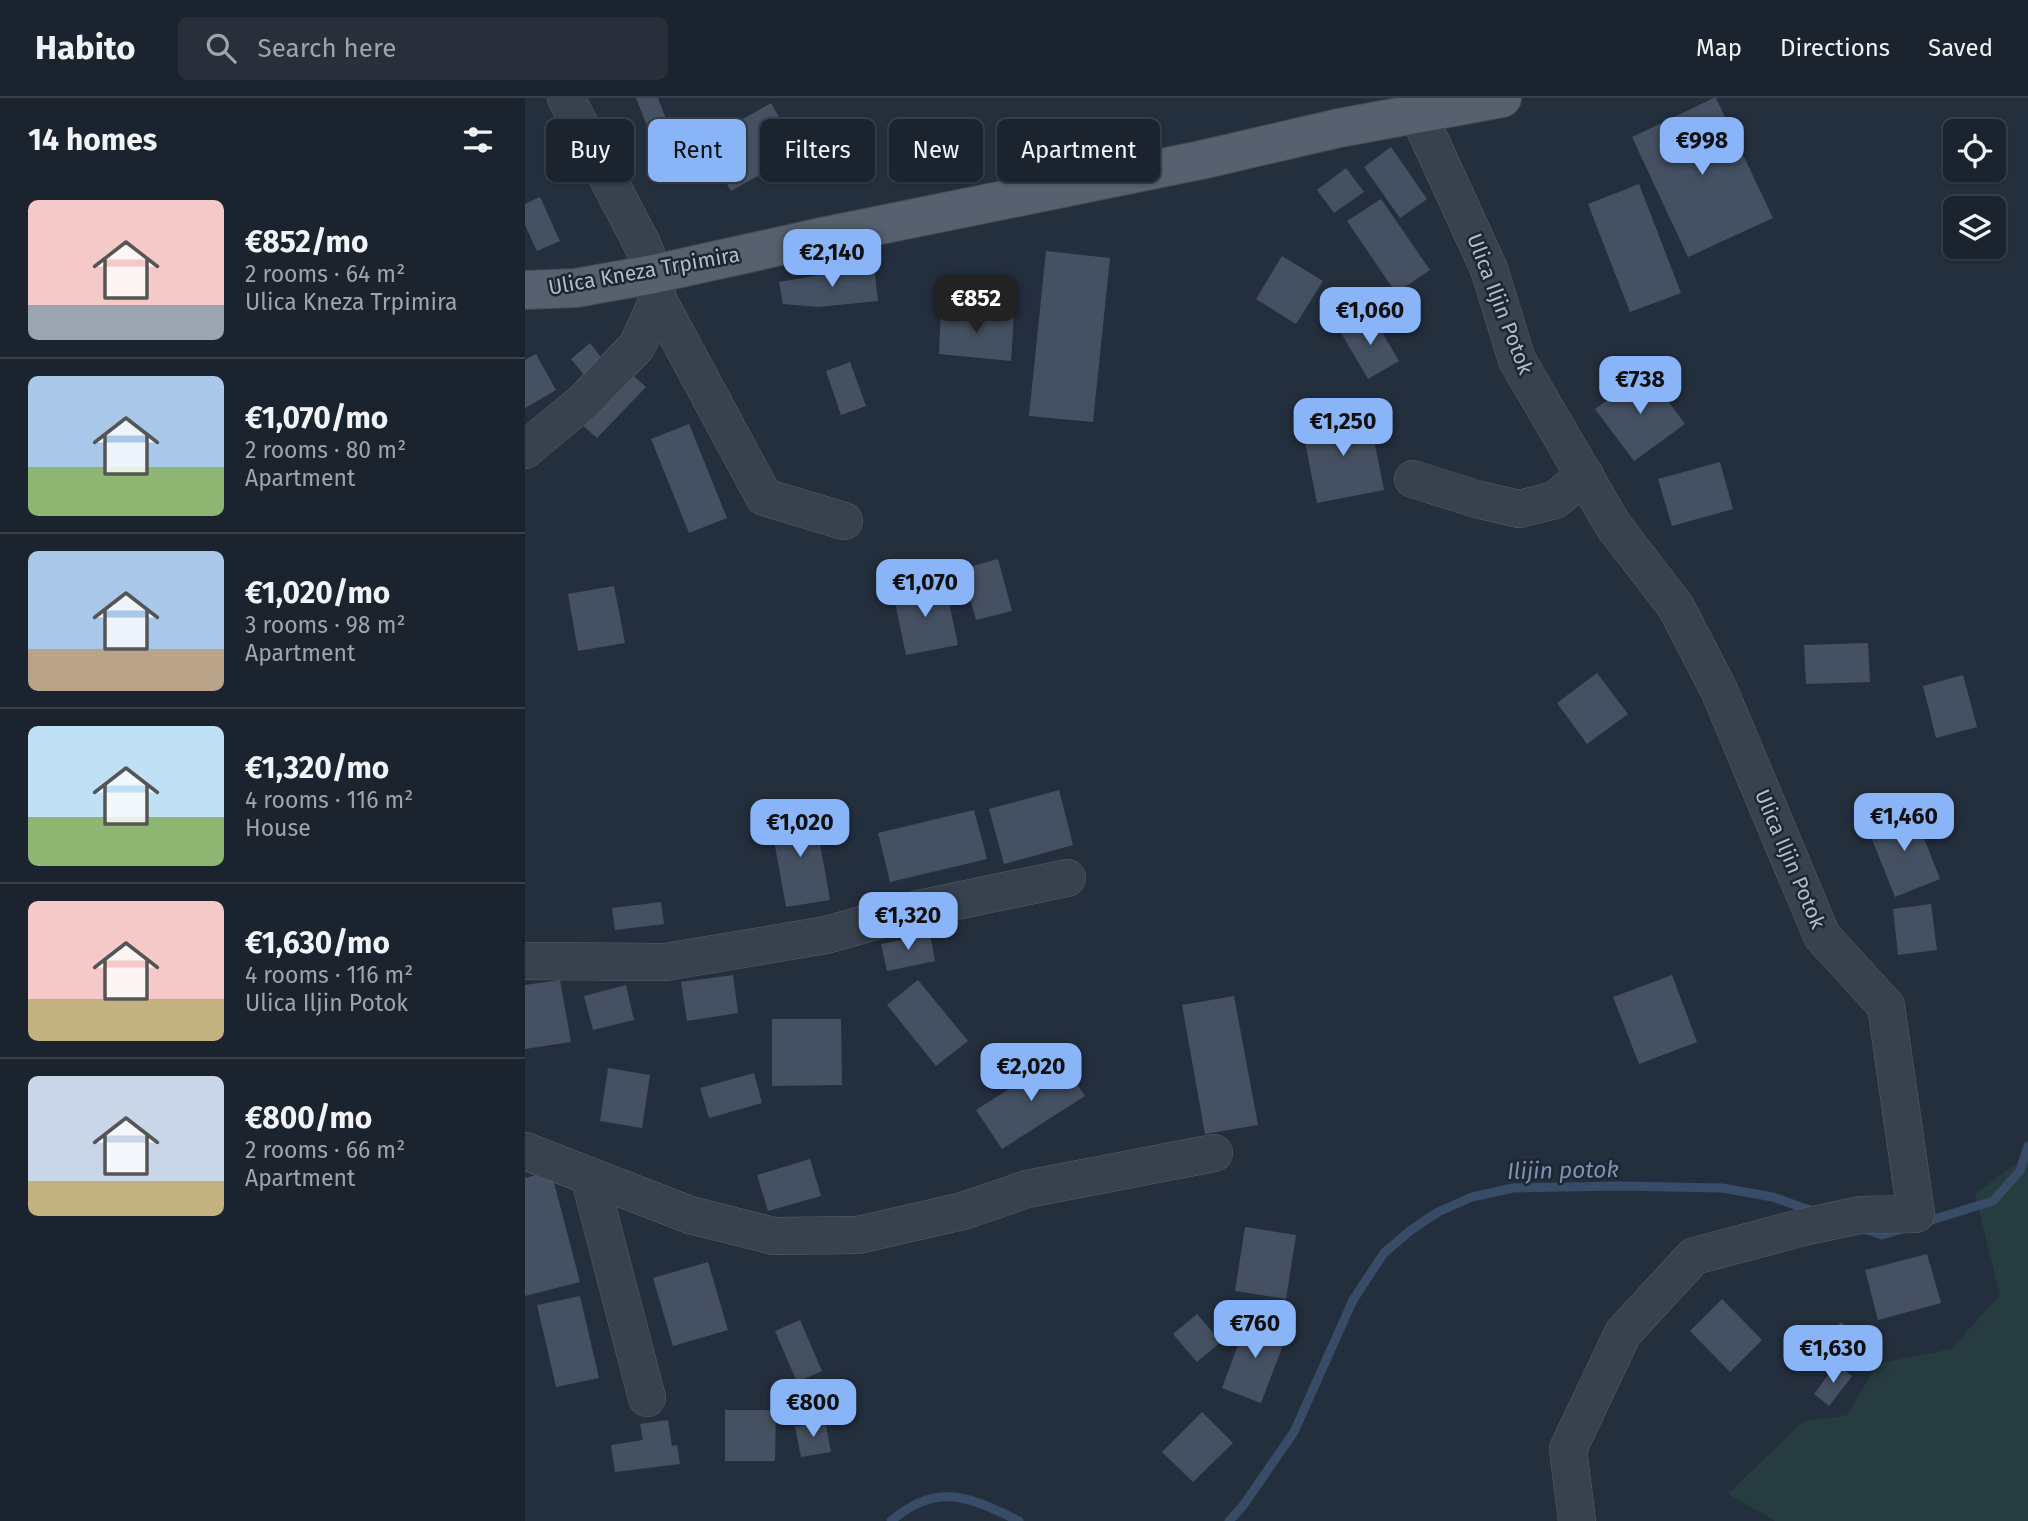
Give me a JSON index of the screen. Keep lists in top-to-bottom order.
{
  "streets": {
    "main road": ["Ulica Kneza Trpimira"],
    "street": ["Ulica Iljin Potok"]
  },
  "crossings": [
    ["Ulica Kneza Trpimira", "Ulica Iljin Potok"]
  ],
  "water": ["Ilijin potok"],
  "page": {
    "header": "Habito",
    "search": "Search here",
    "nav": ["Map", "Directions", "Saved"],
    "heading": "14 homes",
    "price": [
      "€998",
      "€2,140",
      "€852",
      "€1,060",
      "€738",
      "€1,250",
      "€1,070",
      "€1,460",
      "€1,020",
      "€1,320",
      "€2,020",
      "€760",
      "€1,630",
      "€800"
    ],
    "chip": [
      "Buy",
      "Rent",
      "Filters",
      "New",
      "Apartment"
    ],
    "list": [
      {
        "name": "€852/mo",
        "note": "2 rooms · 64 m² · Ulica Kneza Trpimira"
      },
      {
        "name": "€1,070/mo",
        "note": "2 rooms · 80 m² · Apartment"
      },
      {
        "name": "€1,020/mo",
        "note": "3 rooms · 98 m² · Apartment"
      },
      {
        "name": "€1,320/mo",
        "note": "4 rooms · 116 m² · House"
      },
      {
        "name": "€1,630/mo",
        "note": "4 rooms · 116 m² · Ulica Iljin Potok"
      },
      {
        "name": "€800/mo",
        "note": "2 rooms · 66 m² · Apartment"
      }
    ]
  }
}
